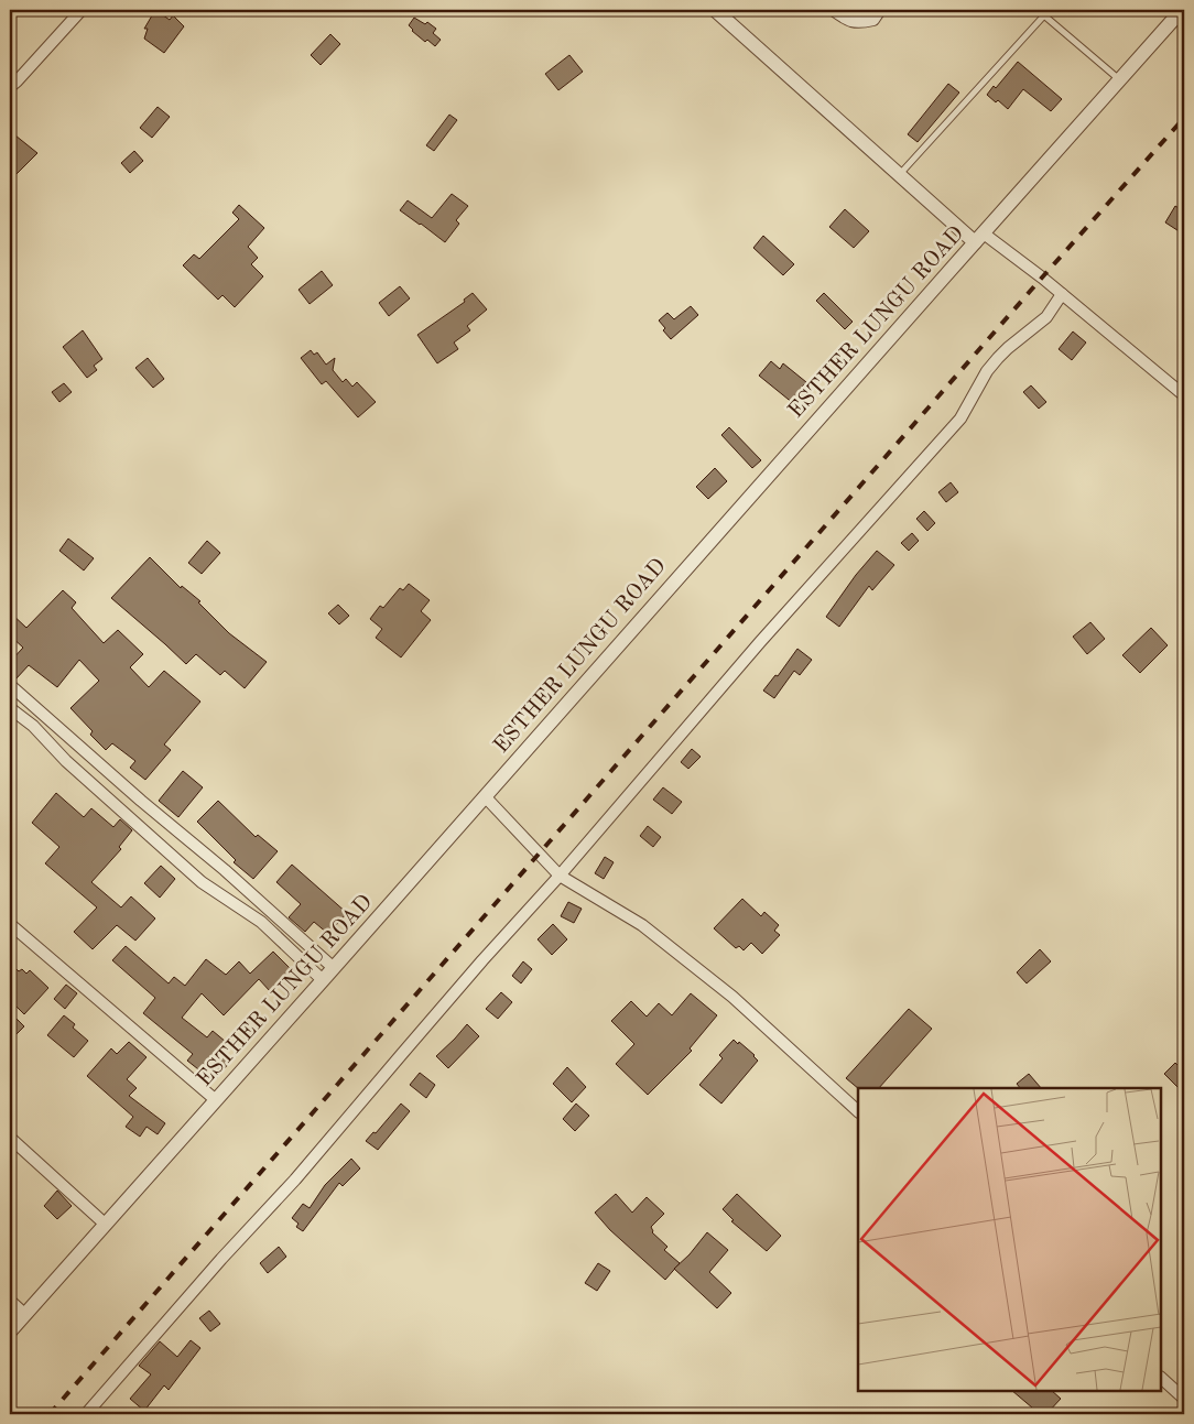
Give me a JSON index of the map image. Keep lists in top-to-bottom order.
{
  "streets": {
    "street": ["ESTHER LUNGU ROAD"]
  }
}
